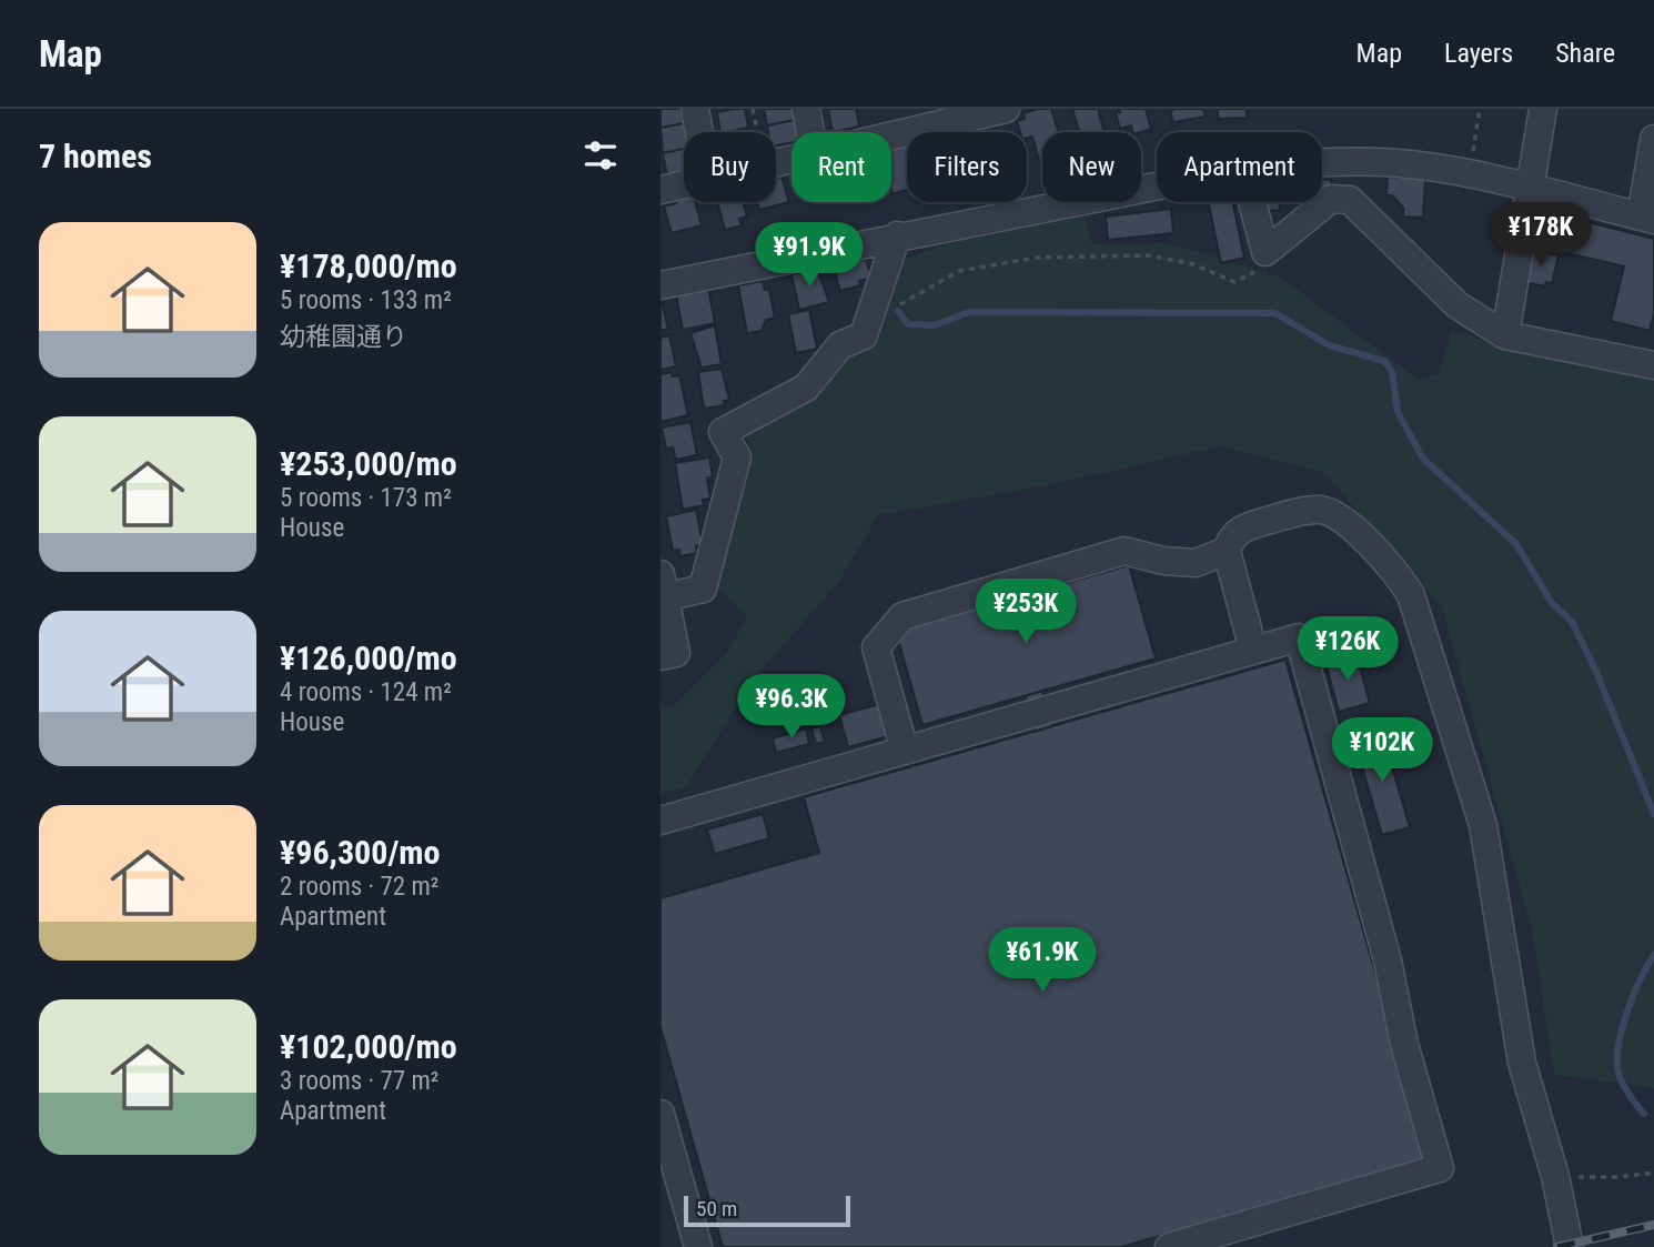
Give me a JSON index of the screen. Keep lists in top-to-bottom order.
{
  "scale_bar": "50 m",
  "page": {
    "header": "Map",
    "nav": ["Map", "Layers", "Share"],
    "heading": "7 homes",
    "chip": [
      "Buy",
      "Rent",
      "Filters",
      "New",
      "Apartment"
    ],
    "list": [
      {
        "name": "¥178,000/mo",
        "note": "5 rooms · 133 m² · 幼稚園通り"
      },
      {
        "name": "¥253,000/mo",
        "note": "5 rooms · 173 m² · House"
      },
      {
        "name": "¥126,000/mo",
        "note": "4 rooms · 124 m² · House"
      },
      {
        "name": "¥96,300/mo",
        "note": "2 rooms · 72 m² · Apartment"
      },
      {
        "name": "¥102,000/mo",
        "note": "3 rooms · 77 m² · Apartment"
      }
    ],
    "price": [
      "¥178K",
      "¥91.9K",
      "¥253K",
      "¥126K",
      "¥96.3K",
      "¥102K",
      "¥61.9K"
    ],
    "scale": "50 m"
  }
}
